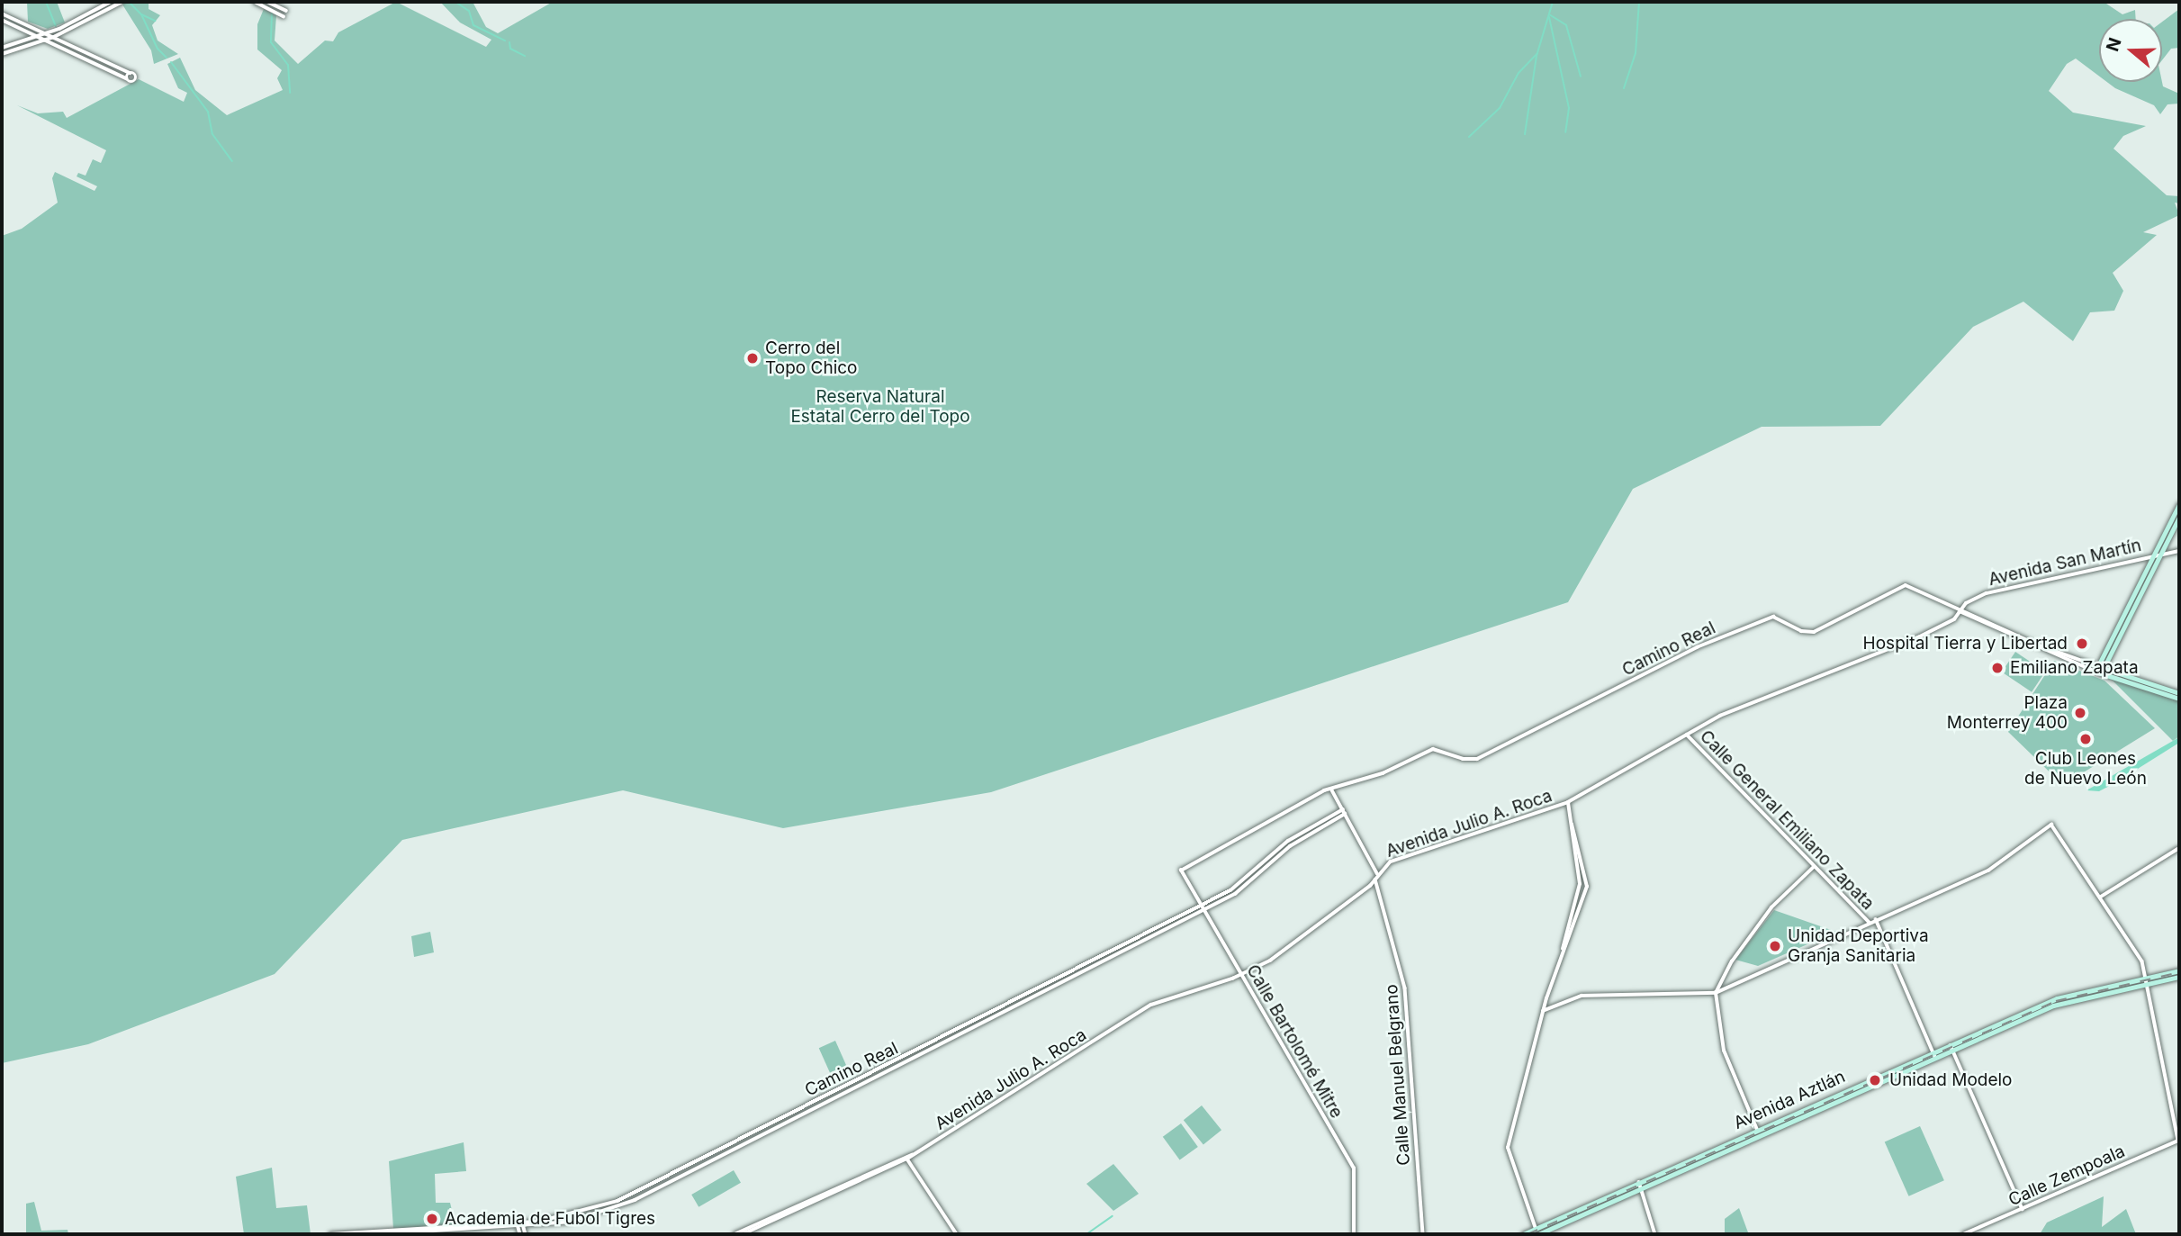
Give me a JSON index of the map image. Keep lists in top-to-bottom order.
{
  "streets": {
    "main road": ["Avenida Aztlán"],
    "street": [
      "Avenida San Martín",
      "Camino Real",
      "Calle General Emiliano Zapata",
      "Avenida Julio A. Roca",
      "Calle Bartolomé Mitre",
      "Calle Manuel Belgrano",
      "Calle Zempoala"
    ]
  },
  "crossings": [
    ["Avenida San Martín", "Camino Real"],
    ["Avenida San Martín", "Avenida Julio A. Roca"],
    ["Camino Real", "Avenida Julio A. Roca"],
    ["Camino Real", "Calle Bartolomé Mitre"],
    ["Calle General Emiliano Zapata", "Avenida Julio A. Roca"],
    ["Avenida Julio A. Roca", "Calle Bartolomé Mitre"],
    ["Avenida Julio A. Roca", "Calle Manuel Belgrano"]
  ],
  "parks": ["Reserva Natural Estatal Cerro del Topo"],
  "places": [
    "Cerro del Topo Chico",
    "Hospital Tierra y Libertad",
    "Emiliano Zapata",
    "Plaza Monterrey 400",
    "Club Leones de Nuevo León",
    "Unidad Deportiva Granja Sanitaria",
    "Unidad Modelo",
    "Academia de Fubol Tigres"
  ],
  "north": "left"
}
